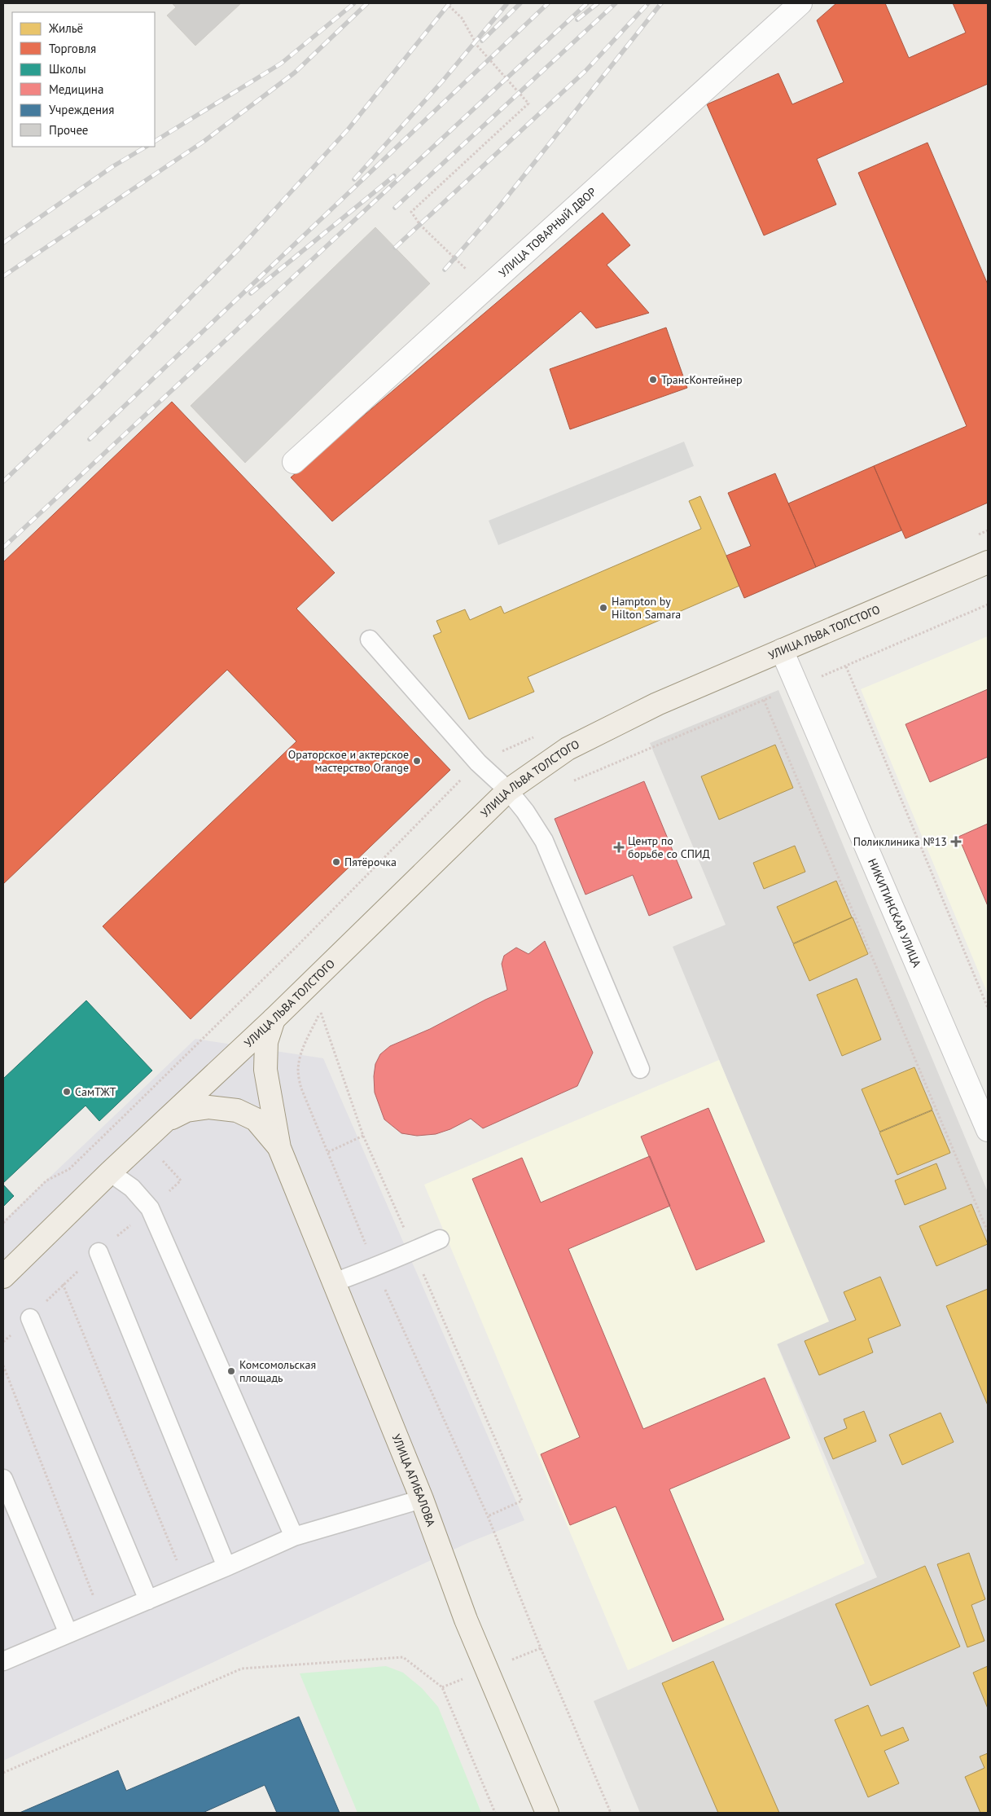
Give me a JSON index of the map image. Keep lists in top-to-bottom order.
{
  "streets": {
    "main road": ["УЛИЦА ЛЬВА ТОЛСТОГО", "УЛИЦА АГИБАЛОВА"],
    "street": ["УЛИЦА ТОВАРНЫЙ ДВОР", "НИКИТИНСКАЯ УЛИЦА"]
  },
  "crossings": [
    ["УЛИЦА ЛЬВА ТОЛСТОГО", "НИКИТИНСКАЯ УЛИЦА"]
  ],
  "places": {
    "other": [
      "ТрансКонтейнер",
      "Hampton by Hilton Samara",
      "Ораторское и актерское мастерство Orange",
      "Пятёрочка",
      "СамТЖТ",
      "Комсомольская площадь"
    ],
    "health": ["Поликлиника №13", "Центр по борьбе со СПИД"]
  },
  "legend": [
    "Жильё",
    "Торговля",
    "Школы",
    "Медицина",
    "Учреждения",
    "Прочее"
  ]
}
